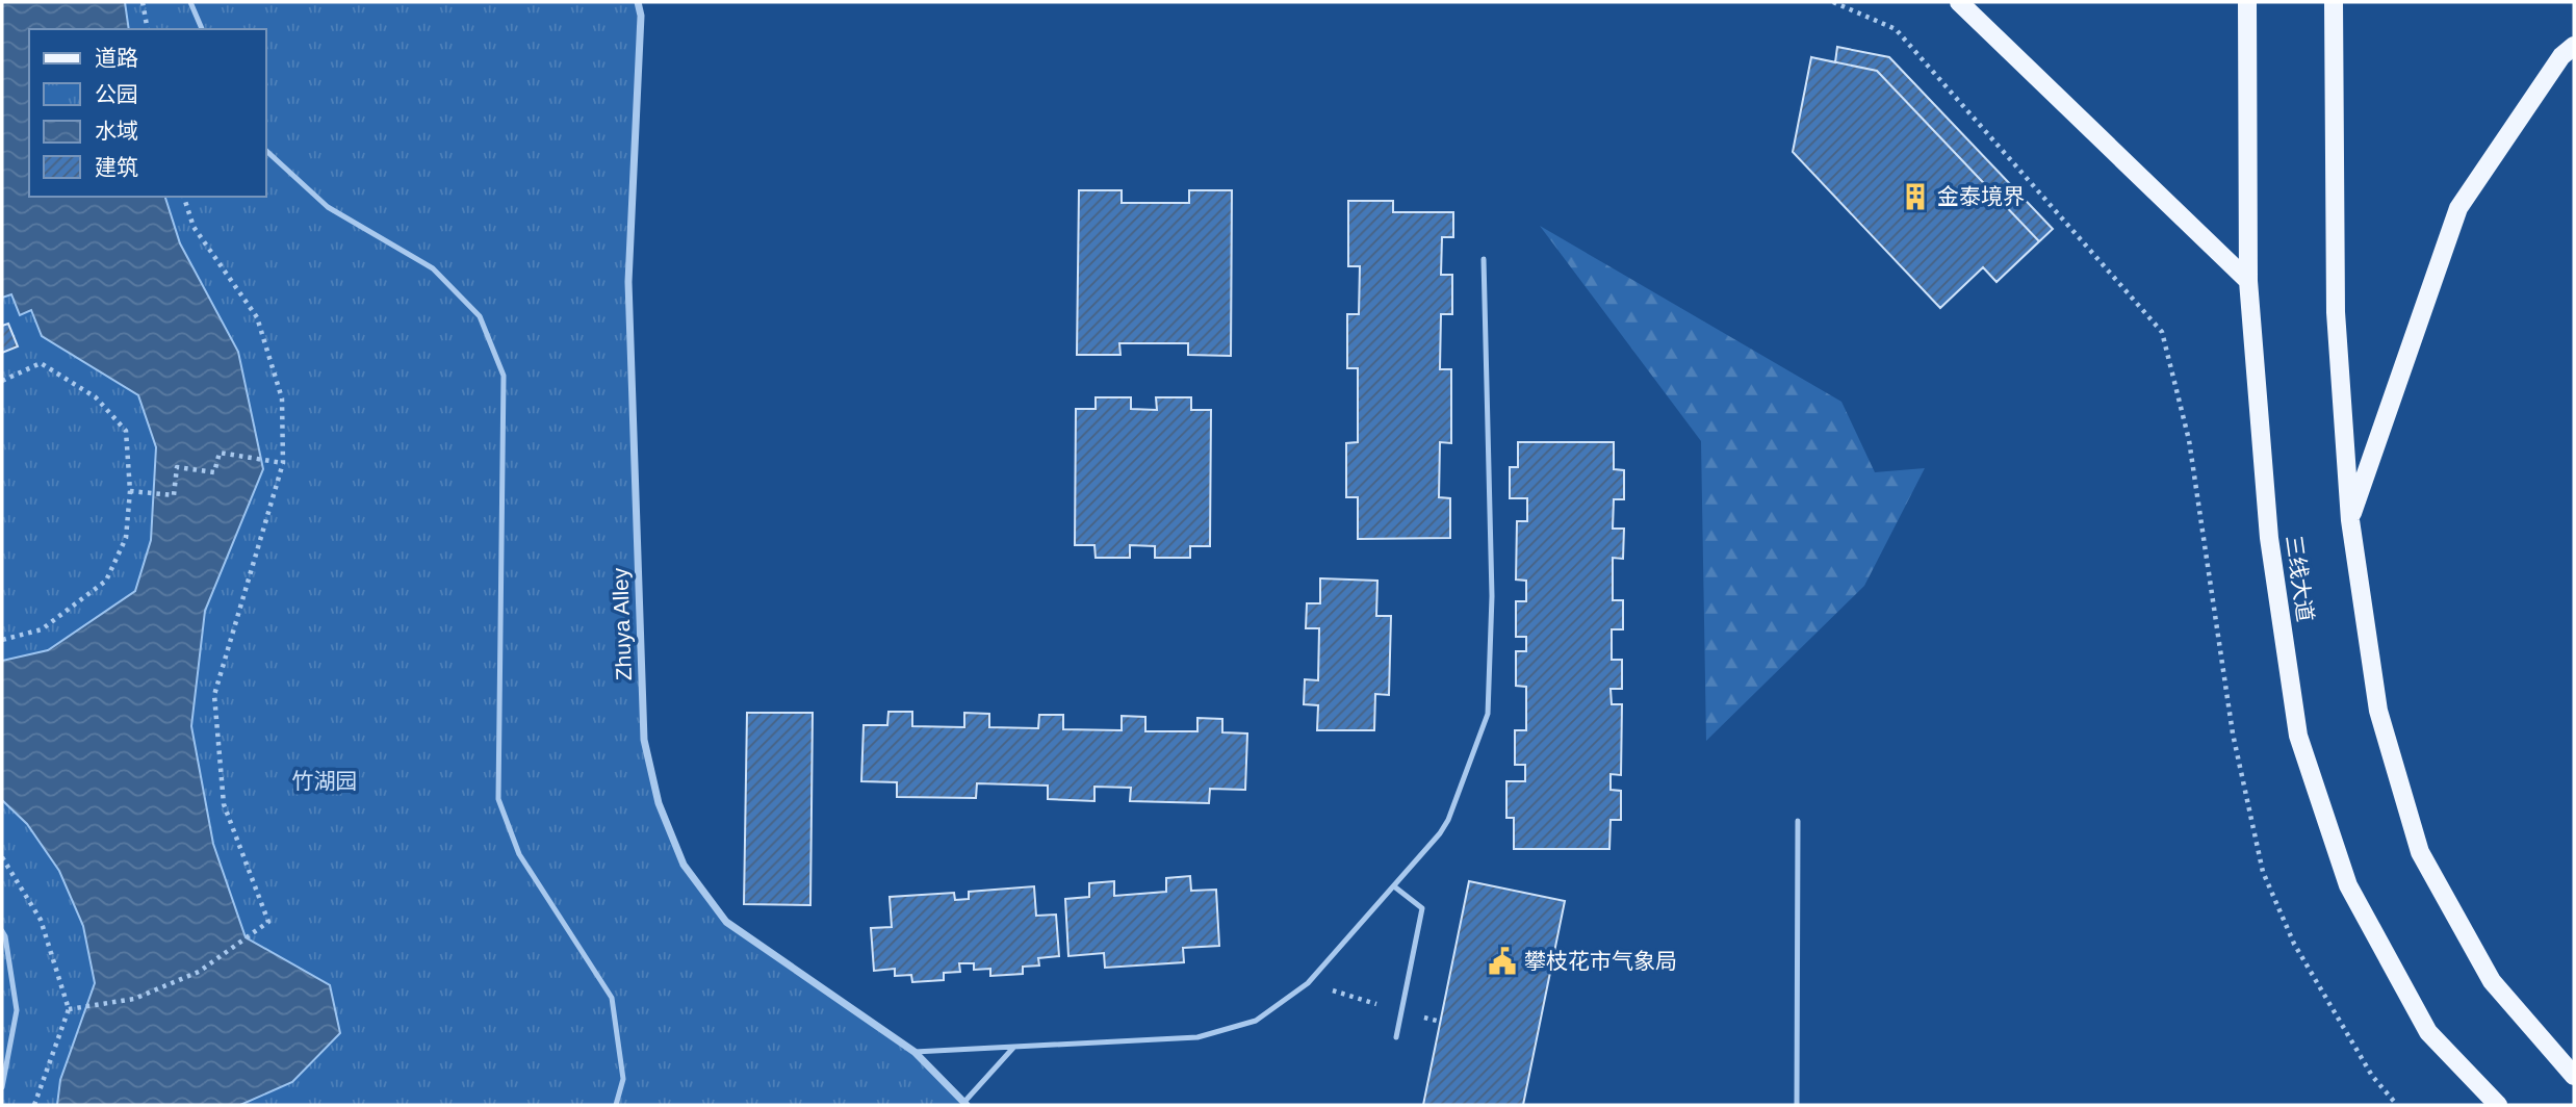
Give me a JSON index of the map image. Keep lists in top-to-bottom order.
{
  "streets": {
    "main road": ["三线大道"],
    "street": ["Zhuya Alley"]
  },
  "parks": ["竹湖园"],
  "places": {
    "building": ["金泰境界"],
    "public building": ["攀枝花市气象局"]
  },
  "legend": [
    "道路",
    "公园",
    "水域",
    "建筑"
  ]
}
